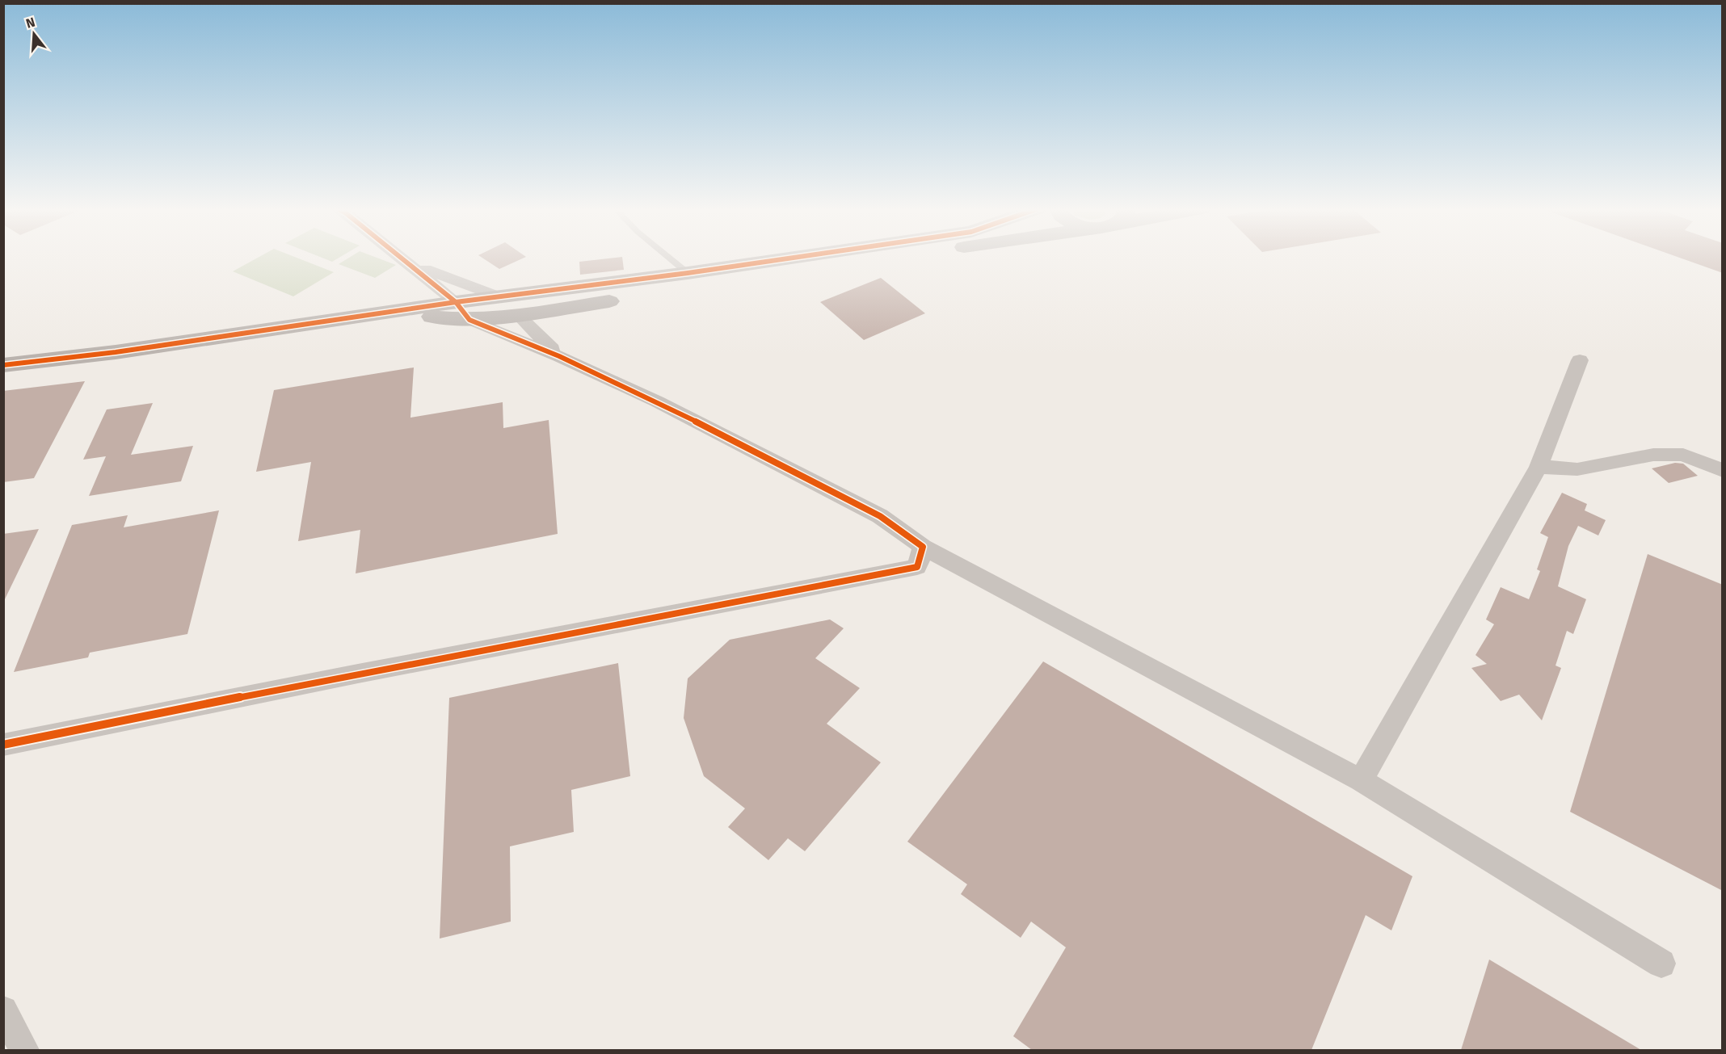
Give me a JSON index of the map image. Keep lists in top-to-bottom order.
{
  "north": "top"
}
